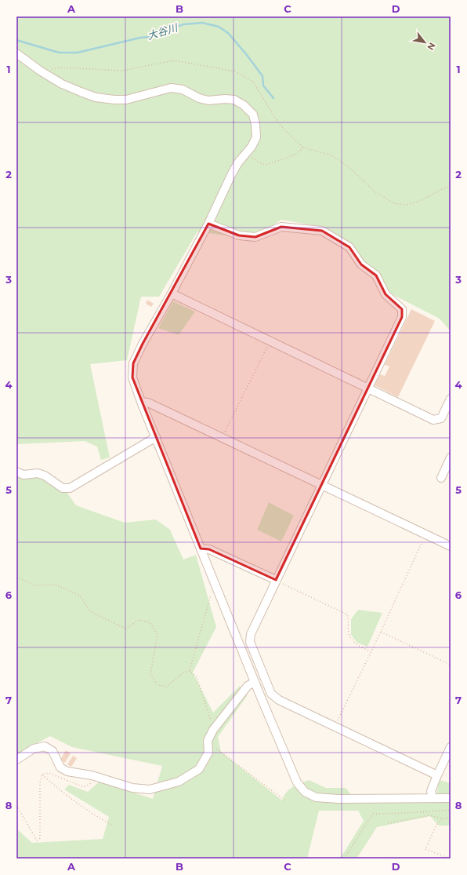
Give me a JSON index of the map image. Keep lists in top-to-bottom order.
{
  "water": ["大谷川"],
  "north": "bottom right",
  "grid": {
    "columns": [
      "A",
      "B",
      "C",
      "D"
    ],
    "rows": [
      "1",
      "2",
      "3",
      "4",
      "5",
      "6",
      "7",
      "8"
    ]
  }
}
